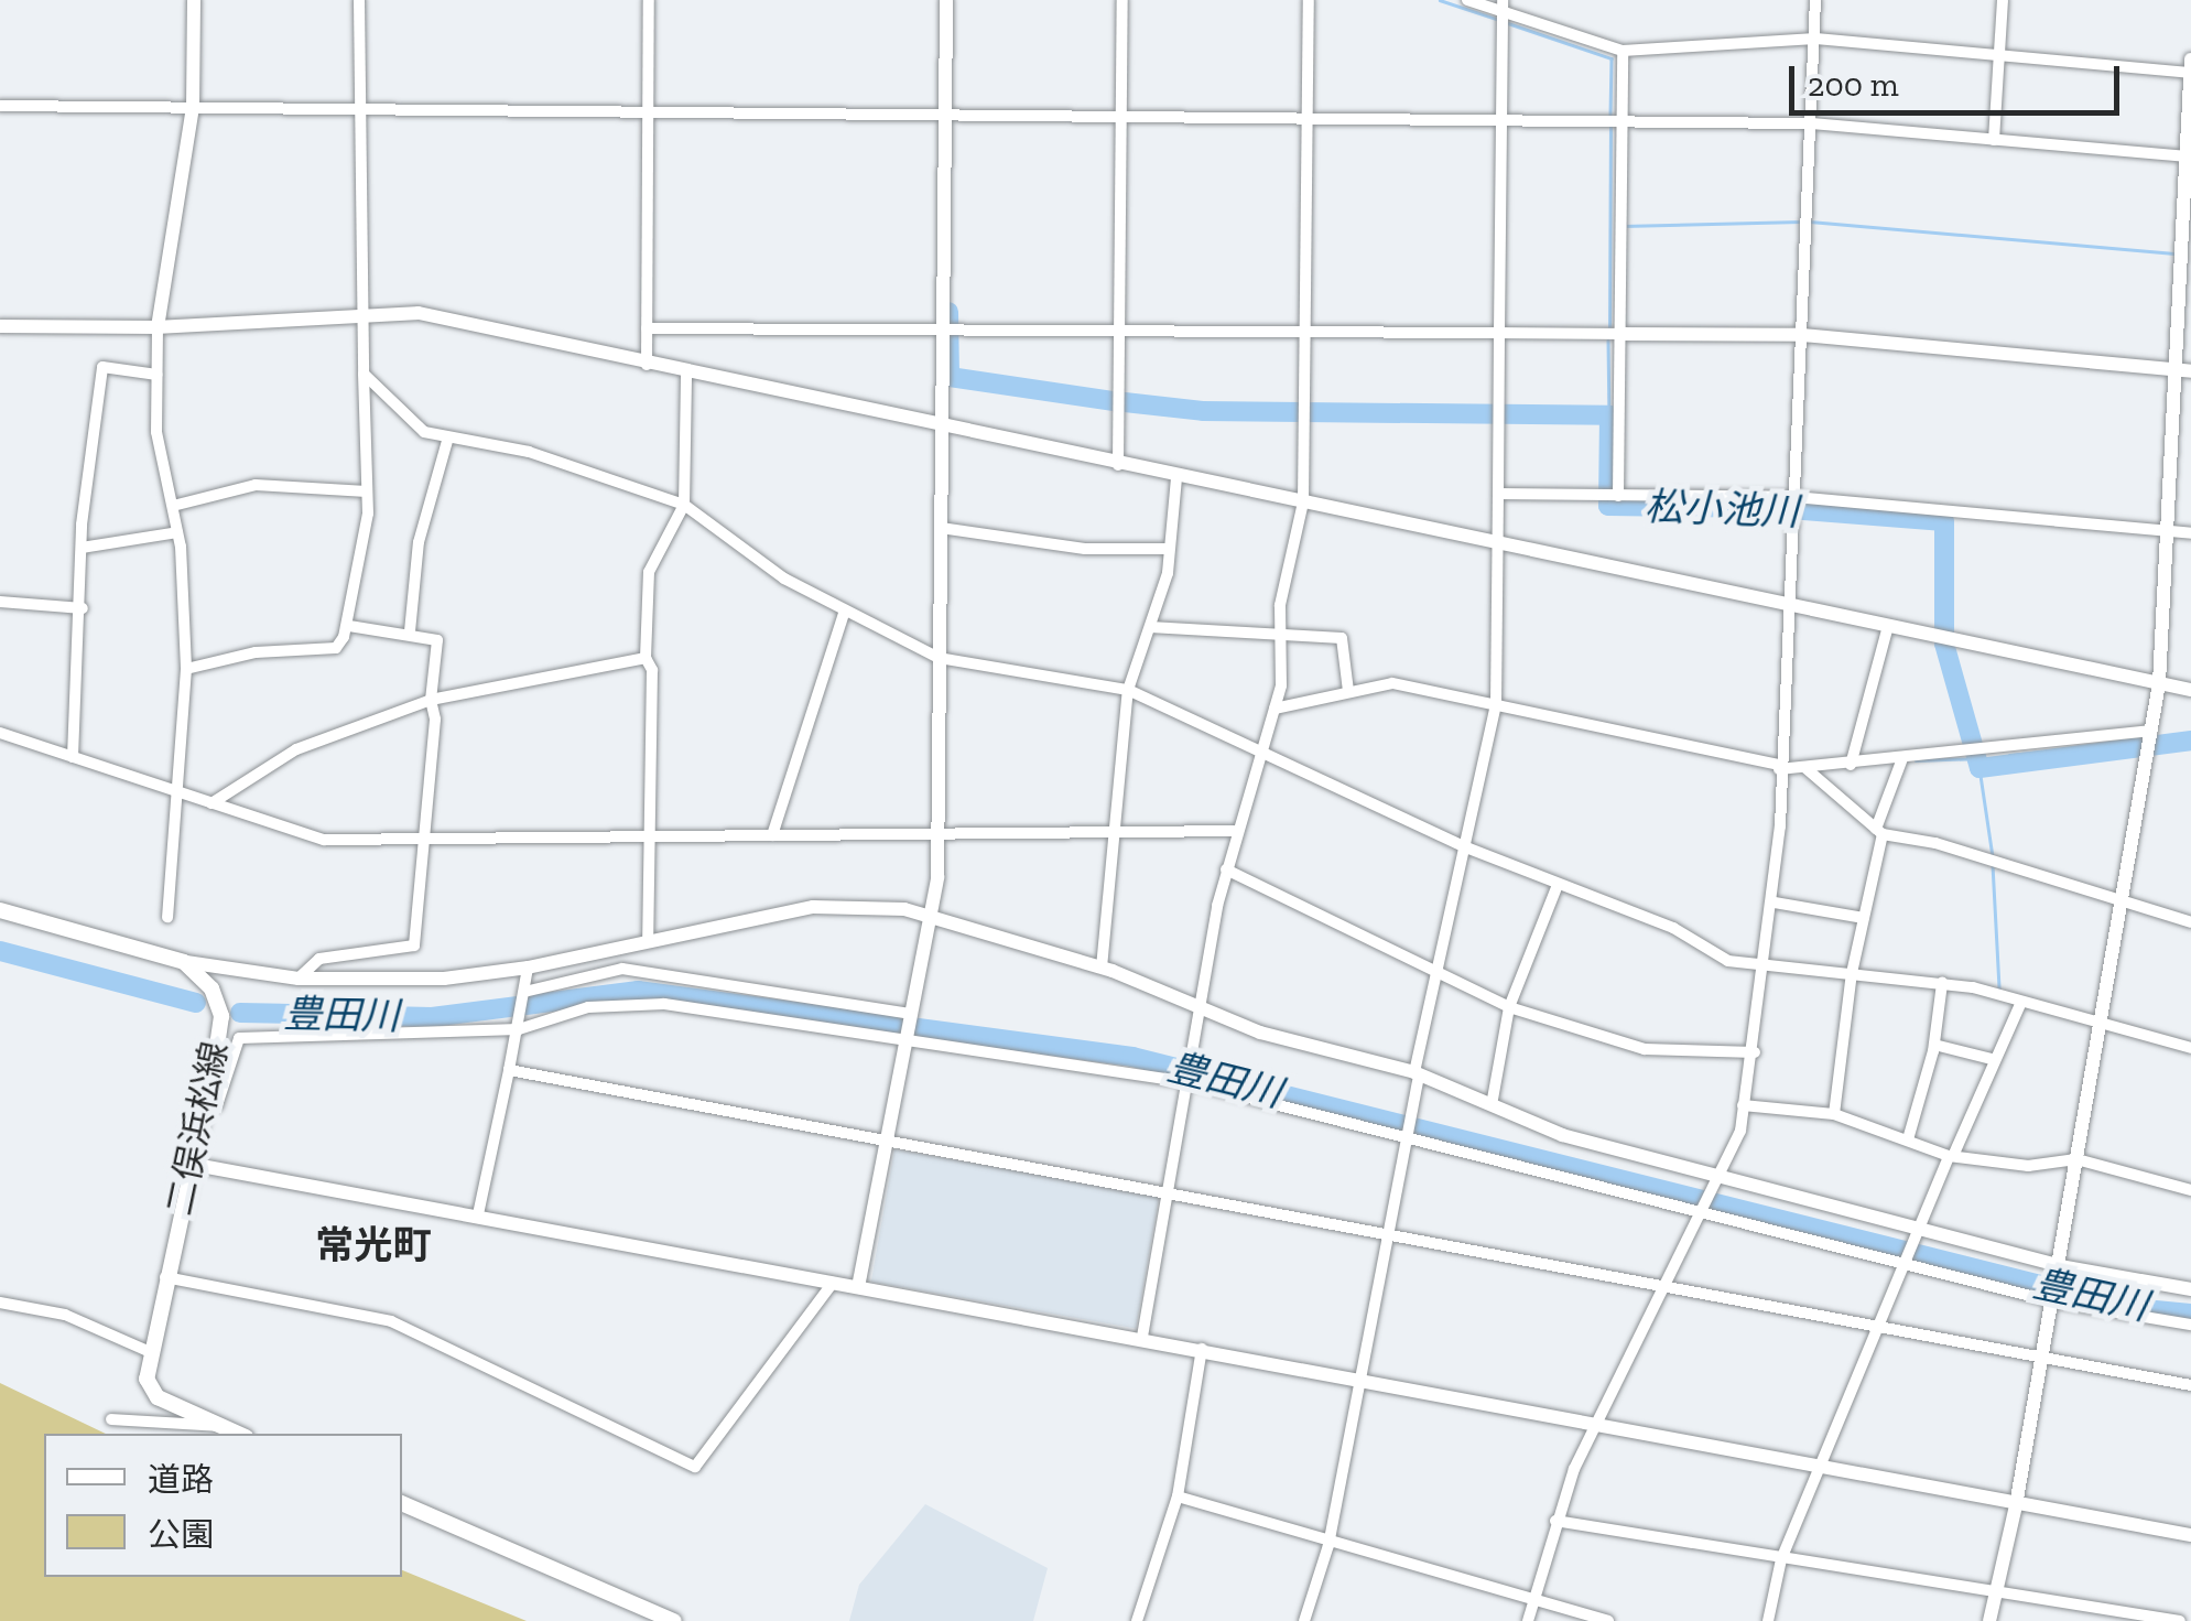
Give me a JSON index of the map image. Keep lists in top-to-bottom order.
{
  "streets": {
    "main road": ["二俣浜松線"]
  },
  "districts": ["常光町"],
  "water": ["松小池川", "豊田川"],
  "legend": ["道路", "公園"],
  "scale_bar": "200 m"
}
